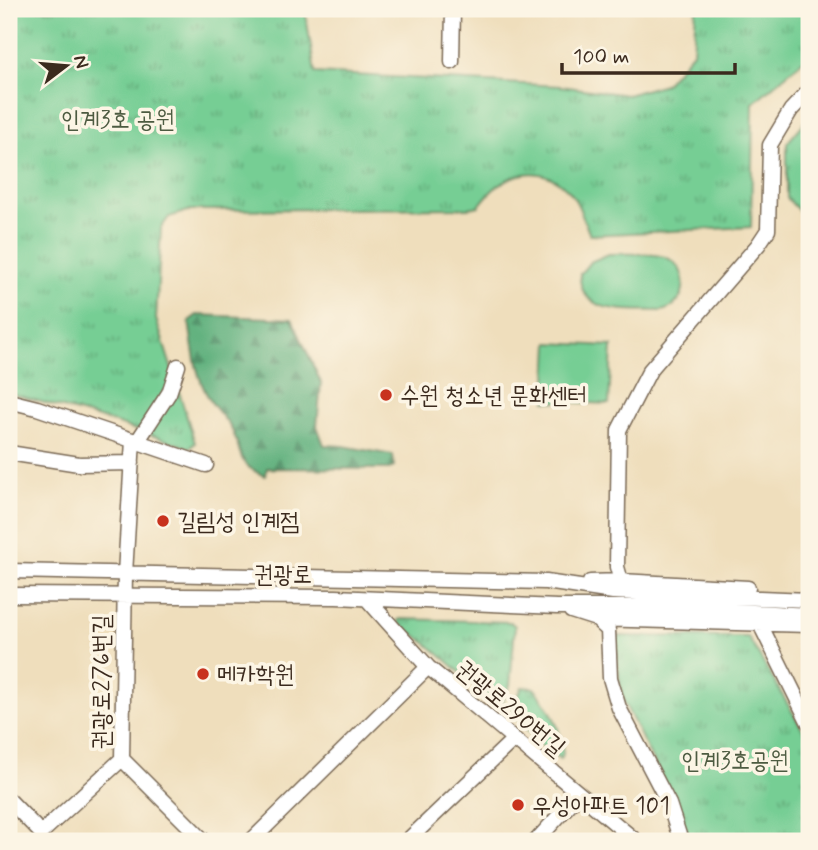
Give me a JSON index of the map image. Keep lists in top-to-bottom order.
{
  "streets": {
    "street": ["권광로", "권광로276번길", "권광로290번길"]
  },
  "crossings": [
    ["권광로", "권광로276번길"],
    ["권광로", "권광로290번길"]
  ],
  "parks": ["인계3호 공원", "인계3호공원"],
  "places": [
    "수원 청소년 문화센터",
    "길림성 인계점",
    "메카학원",
    "우성아파트 101"
  ],
  "scale_bar": "100 m",
  "north": "right"
}
